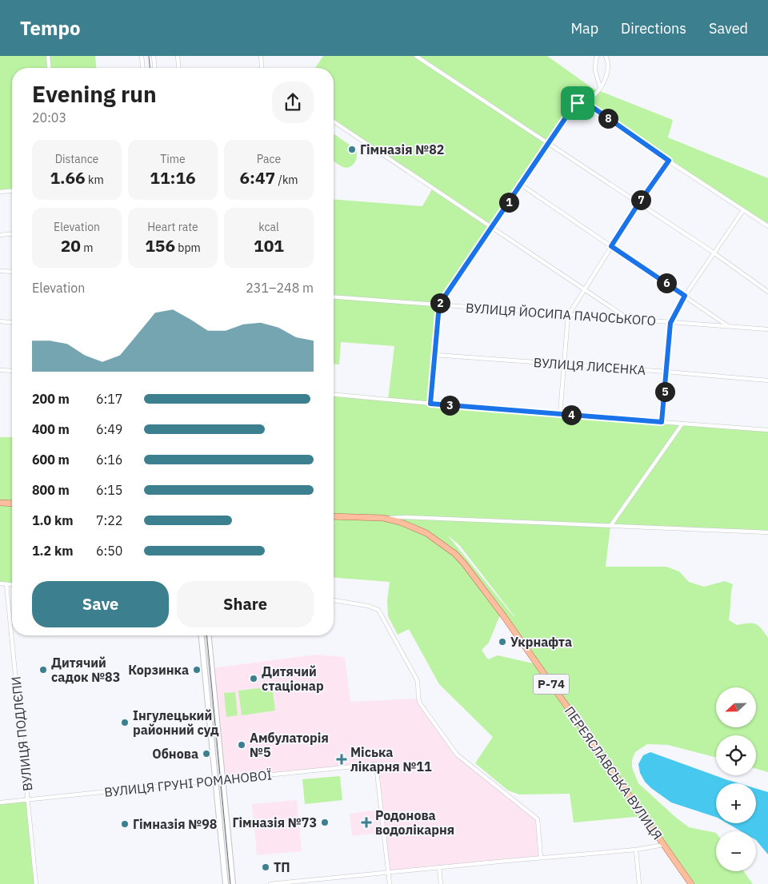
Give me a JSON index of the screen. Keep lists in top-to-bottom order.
{
  "streets": {
    "main road": ["Р-74", "ПЕРЕЯСЛАВСЬКА ВУЛИЦЯ"],
    "street": [
      "ВУЛИЦЯ ЙОСИПА ПАЧОСЬКОГО",
      "ВУЛИЦЯ ЛИСЕНКА",
      "ВУЛИЦЯ ПОДЛЄПИ",
      "ВУЛИЦЯ ГРУНІ РОМАНОВОЇ"
    ]
  },
  "crossings": [
    ["Р-74", "ПЕРЕЯСЛАВСЬКА ВУЛИЦЯ"],
    ["ВУЛИЦЯ ПОДЛЄПИ", "ВУЛИЦЯ ГРУНІ РОМАНОВОЇ"]
  ],
  "places": {
    "other": [
      "Гімназія №82",
      "Укрнафта",
      "Дитячий садок №83",
      "Корзинка",
      "Дитячий стаціонар",
      "Інгулецький районний суд",
      "Амбулаторія №5",
      "Обнова",
      "Гімназія №73",
      "Гімназія №98",
      "ТП"
    ],
    "health": ["Міська лікарня №11", "Родонова водолікарня"]
  },
  "north": "left",
  "page": {
    "header": "Tempo",
    "nav": ["Map", "Directions", "Saved"],
    "heading": ["Evening run", "20:03"],
    "pins": [
      "8",
      "7",
      "1",
      "6",
      "2",
      "5",
      "3",
      "4"
    ],
    "stats": [
      ["Distance", "1.66 km"],
      ["Time", "11:16"],
      ["Pace", "6:47 /km"],
      ["Elevation", "20 m"],
      ["Heart rate", "156 bpm"],
      ["kcal", "101"]
    ],
    "chart": ["Elevation", "231–248 m"],
    "list": [
      {
        "name": "200 m",
        "note": "6:17"
      },
      {
        "name": "400 m",
        "note": "6:49"
      },
      {
        "name": "600 m",
        "note": "6:16"
      },
      {
        "name": "800 m",
        "note": "6:15"
      },
      {
        "name": "1.0 km",
        "note": "7:22"
      },
      {
        "name": "1.2 km",
        "note": "6:50"
      }
    ],
    "buttons": ["Save", "Share"],
    "map_buttons": ["+", "−"]
  }
}
